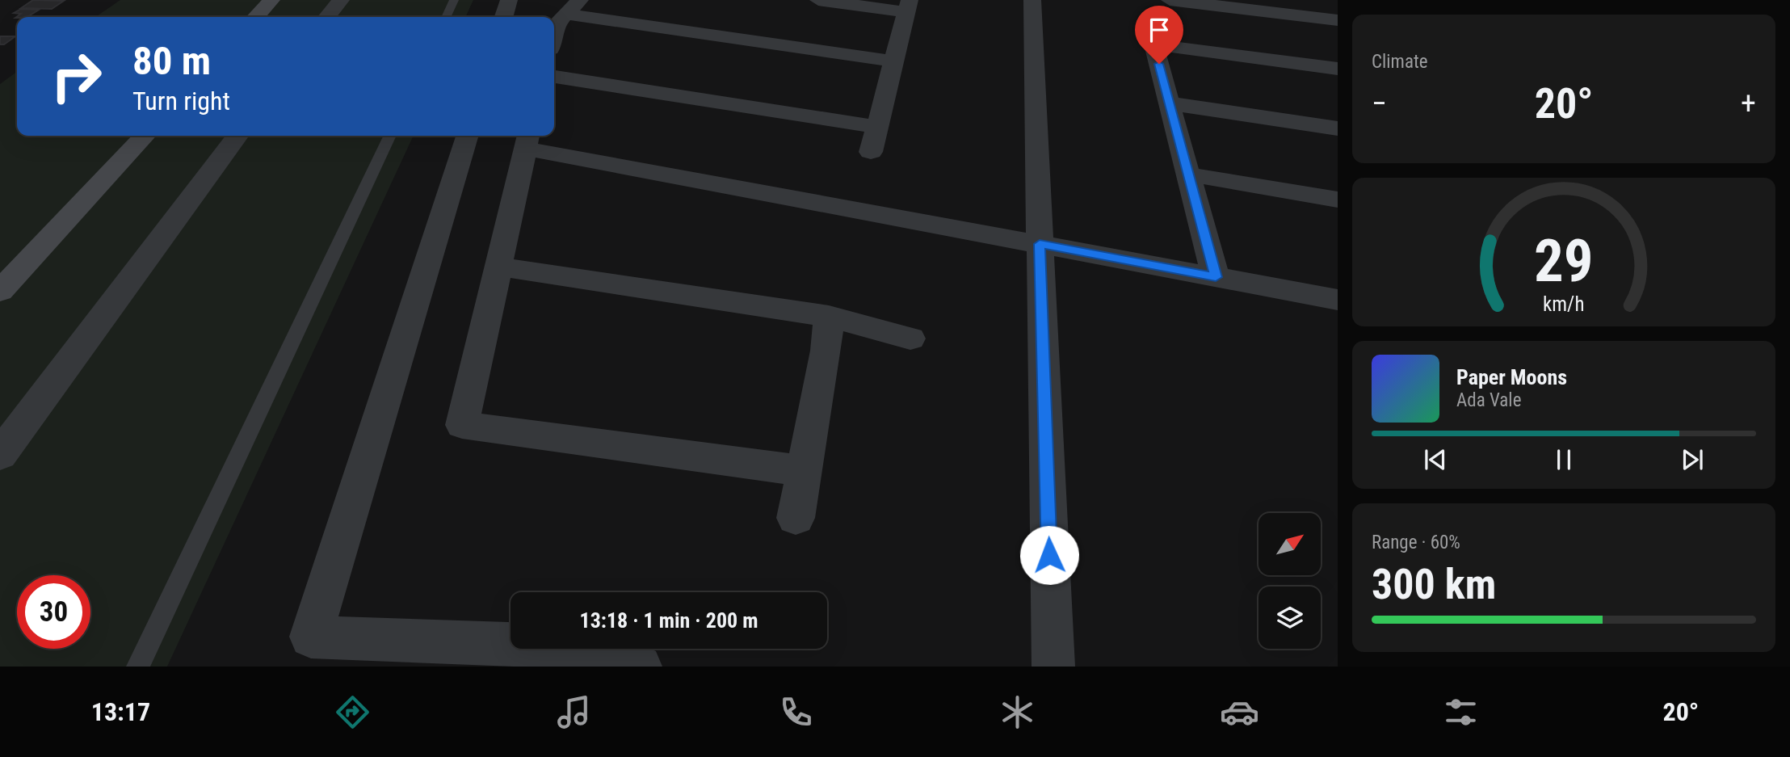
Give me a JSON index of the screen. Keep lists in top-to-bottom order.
{
  "north": "top right",
  "page": {
    "tile": [
      "Climate",
      ["Range · 60%", "300 km"]
    ],
    "turn": ["80 m", "Turn right"],
    "heat": ["−", "20°", "+"],
    "song": ["Paper Moons", "Ada Vale"],
    "limit": "30",
    "trip": "13:18 · 1 min · 200 m",
    "tabs": ["13:17", "20°"],
    "gauge": ["29", "km/h"]
  }
}
